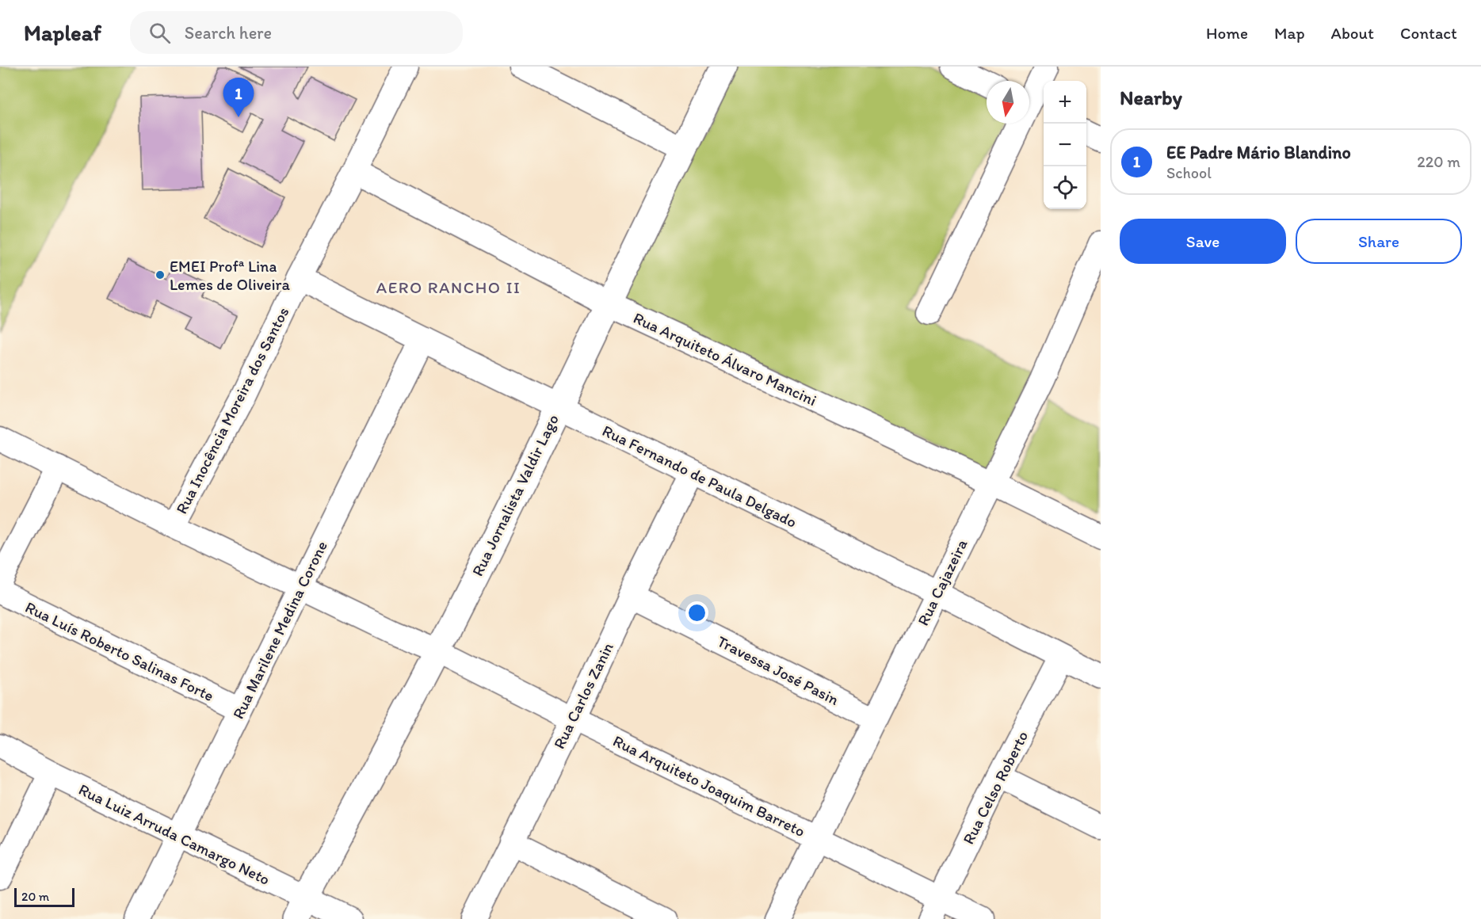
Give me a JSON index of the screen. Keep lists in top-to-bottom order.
{
  "streets": {
    "street": [
      "Rua Arquiteto Álvaro Mancini",
      "Rua Inocência Moreira dos Santos",
      "Rua Fernando de Paula Delgado",
      "Rua Jornalista Valdir Lago",
      "Rua Cajazeira",
      "Rua Marilene Medina Corone",
      "Rua Luís Roberto Salinas Forte",
      "Travessa José Pasin",
      "Rua Carlos Zanin",
      "Rua Arquiteto Joaquim Barreto",
      "Rua Celso Roberto",
      "Rua Luiz Arruda Camargo Neto"
    ]
  },
  "crossings": [
    ["Rua Arquiteto Álvaro Mancini", "Rua Inocência Moreira dos Santos"],
    ["Rua Arquiteto Álvaro Mancini", "Rua Jornalista Valdir Lago"],
    ["Rua Arquiteto Álvaro Mancini", "Rua Cajazeira"],
    ["Rua Inocência Moreira dos Santos", "Rua Fernando de Paula Delgado"],
    ["Rua Inocência Moreira dos Santos", "Rua Arquiteto Joaquim Barreto"],
    ["Rua Fernando de Paula Delgado", "Rua Jornalista Valdir Lago"],
    ["Rua Fernando de Paula Delgado", "Rua Cajazeira"],
    ["Rua Fernando de Paula Delgado", "Rua Marilene Medina Corone"],
    ["Rua Fernando de Paula Delgado", "Rua Carlos Zanin"],
    ["Rua Fernando de Paula Delgado", "Rua Celso Roberto"],
    ["Rua Jornalista Valdir Lago", "Rua Arquiteto Joaquim Barreto"],
    ["Rua Jornalista Valdir Lago", "Rua Luiz Arruda Camargo Neto"],
    ["Rua Cajazeira", "Travessa José Pasin"],
    ["Rua Cajazeira", "Rua Arquiteto Joaquim Barreto"],
    ["Rua Marilene Medina Corone", "Rua Luís Roberto Salinas Forte"],
    ["Rua Marilene Medina Corone", "Rua Arquiteto Joaquim Barreto"],
    ["Rua Marilene Medina Corone", "Rua Luiz Arruda Camargo Neto"],
    ["Travessa José Pasin", "Rua Carlos Zanin"],
    ["Rua Carlos Zanin", "Rua Arquiteto Joaquim Barreto"],
    ["Rua Arquiteto Joaquim Barreto", "Rua Celso Roberto"]
  ],
  "districts": ["AERO RANCHO II"],
  "places": ["EMEI Profª Lina Lemes de Oliveira"],
  "scale_bar": "20 m",
  "north": "bottom",
  "page": {
    "header": "Mapleaf",
    "search": "Search here",
    "nav": [
      "Home",
      "Map",
      "About",
      "Contact"
    ],
    "heading": "Nearby",
    "pins": "1",
    "map_buttons": ["+", "−"],
    "list": [
      {
        "mark": "1",
        "name": "EE Padre Mário Blandino",
        "note": "School",
        "value": "220 m"
      }
    ],
    "buttons": ["Save", "Share"],
    "scale": "20 m"
  }
}
